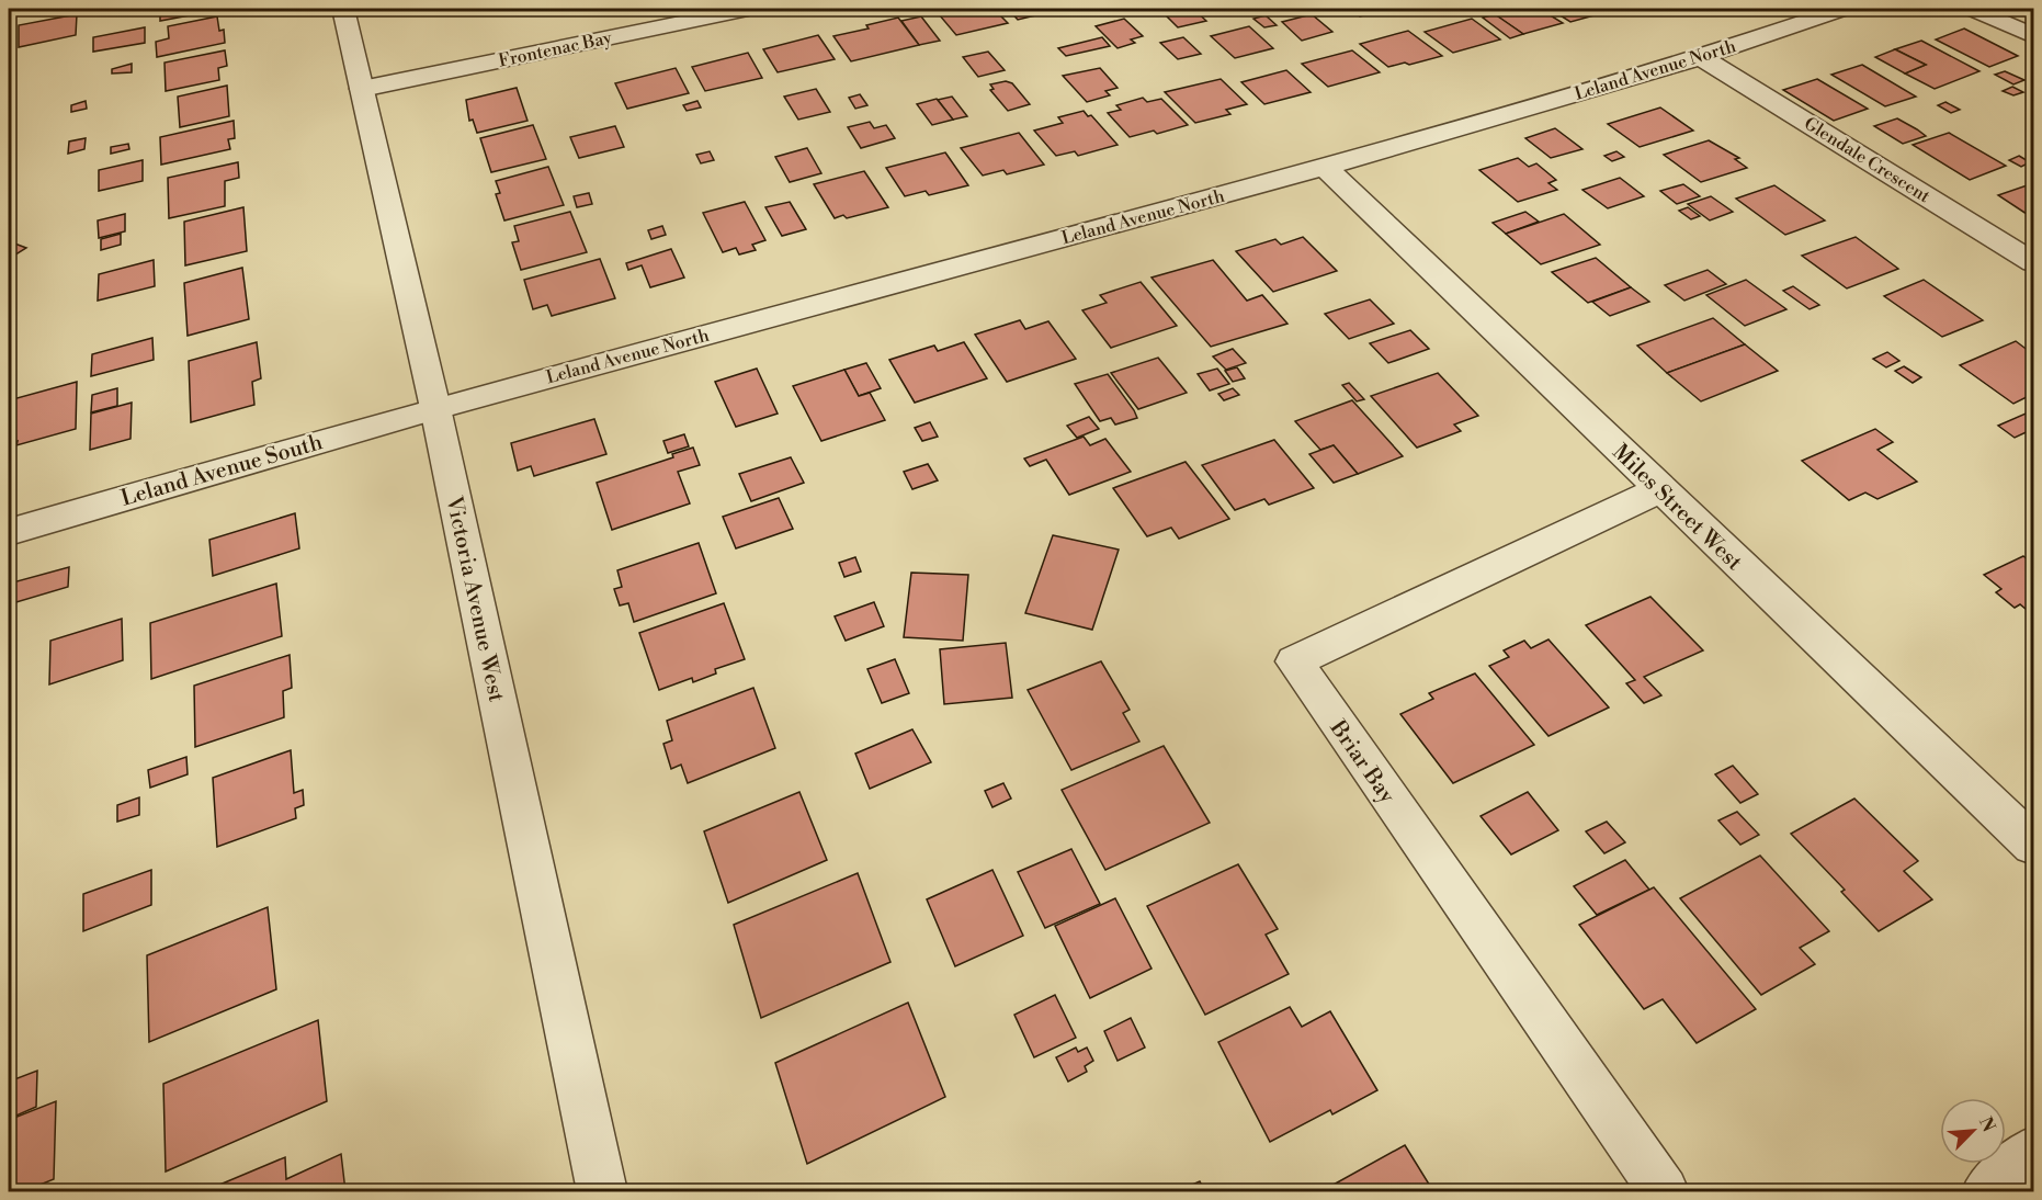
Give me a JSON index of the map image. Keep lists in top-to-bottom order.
{
  "streets": {
    "street": [
      "Frontenac Bay",
      "Leland Avenue North",
      "Glendale Crescent",
      "Leland Avenue South",
      "Miles Street West",
      "Victoria Avenue West",
      "Briar Bay"
    ]
  },
  "crossings": [
    ["Frontenac Bay", "Victoria Avenue West"],
    ["Leland Avenue North", "Glendale Crescent"],
    ["Leland Avenue North", "Leland Avenue South"],
    ["Leland Avenue North", "Miles Street West"],
    ["Leland Avenue North", "Victoria Avenue West"],
    ["Leland Avenue South", "Victoria Avenue West"],
    ["Miles Street West", "Briar Bay"]
  ],
  "north": "top right"
}
